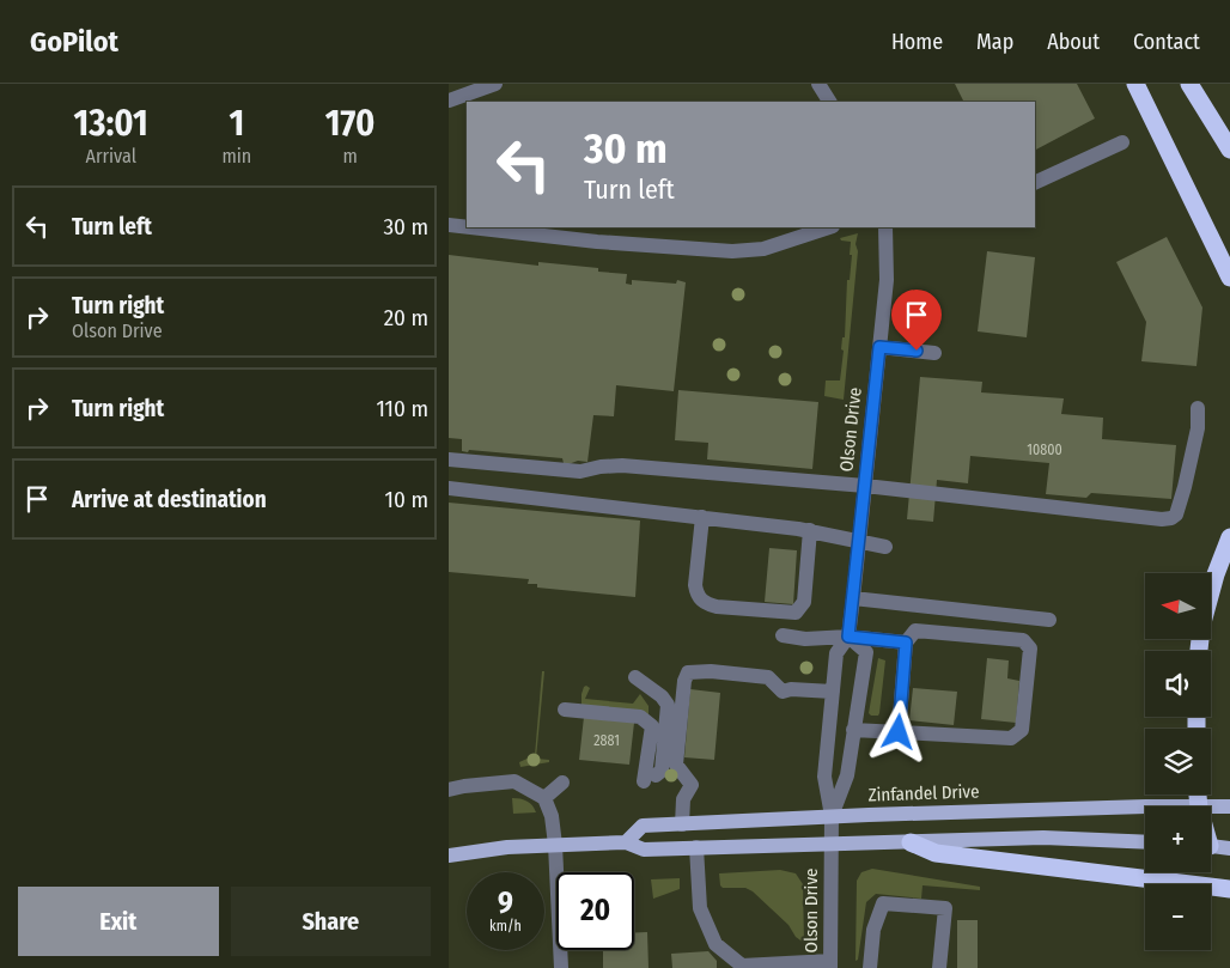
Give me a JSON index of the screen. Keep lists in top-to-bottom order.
{
  "streets": {
    "main road": ["Zinfandel Drive"],
    "street": ["Olson Drive"]
  },
  "crossings": [
    ["Olson Drive", "Zinfandel Drive"]
  ],
  "house_numbers": ["10800", "2881"],
  "north": "left",
  "page": {
    "header": "GoPilot",
    "nav": [
      "Home",
      "Map",
      "About",
      "Contact"
    ],
    "eta": [
      "13:01",
      "Arrival",
      "1",
      "min",
      "170",
      "m"
    ],
    "turn": ["30 m", "Turn left"],
    "list": [
      {
        "name": "Turn left",
        "value": "30 m"
      },
      {
        "name": "Turn right",
        "note": "Olson Drive",
        "value": "20 m"
      },
      {
        "name": "Turn right",
        "value": "110 m"
      },
      {
        "name": "Arrive at destination",
        "value": "10 m"
      }
    ],
    "map_buttons": ["+", "−"],
    "speed": "9 km/h",
    "limit": "20",
    "buttons": ["Exit", "Share"]
  }
}
